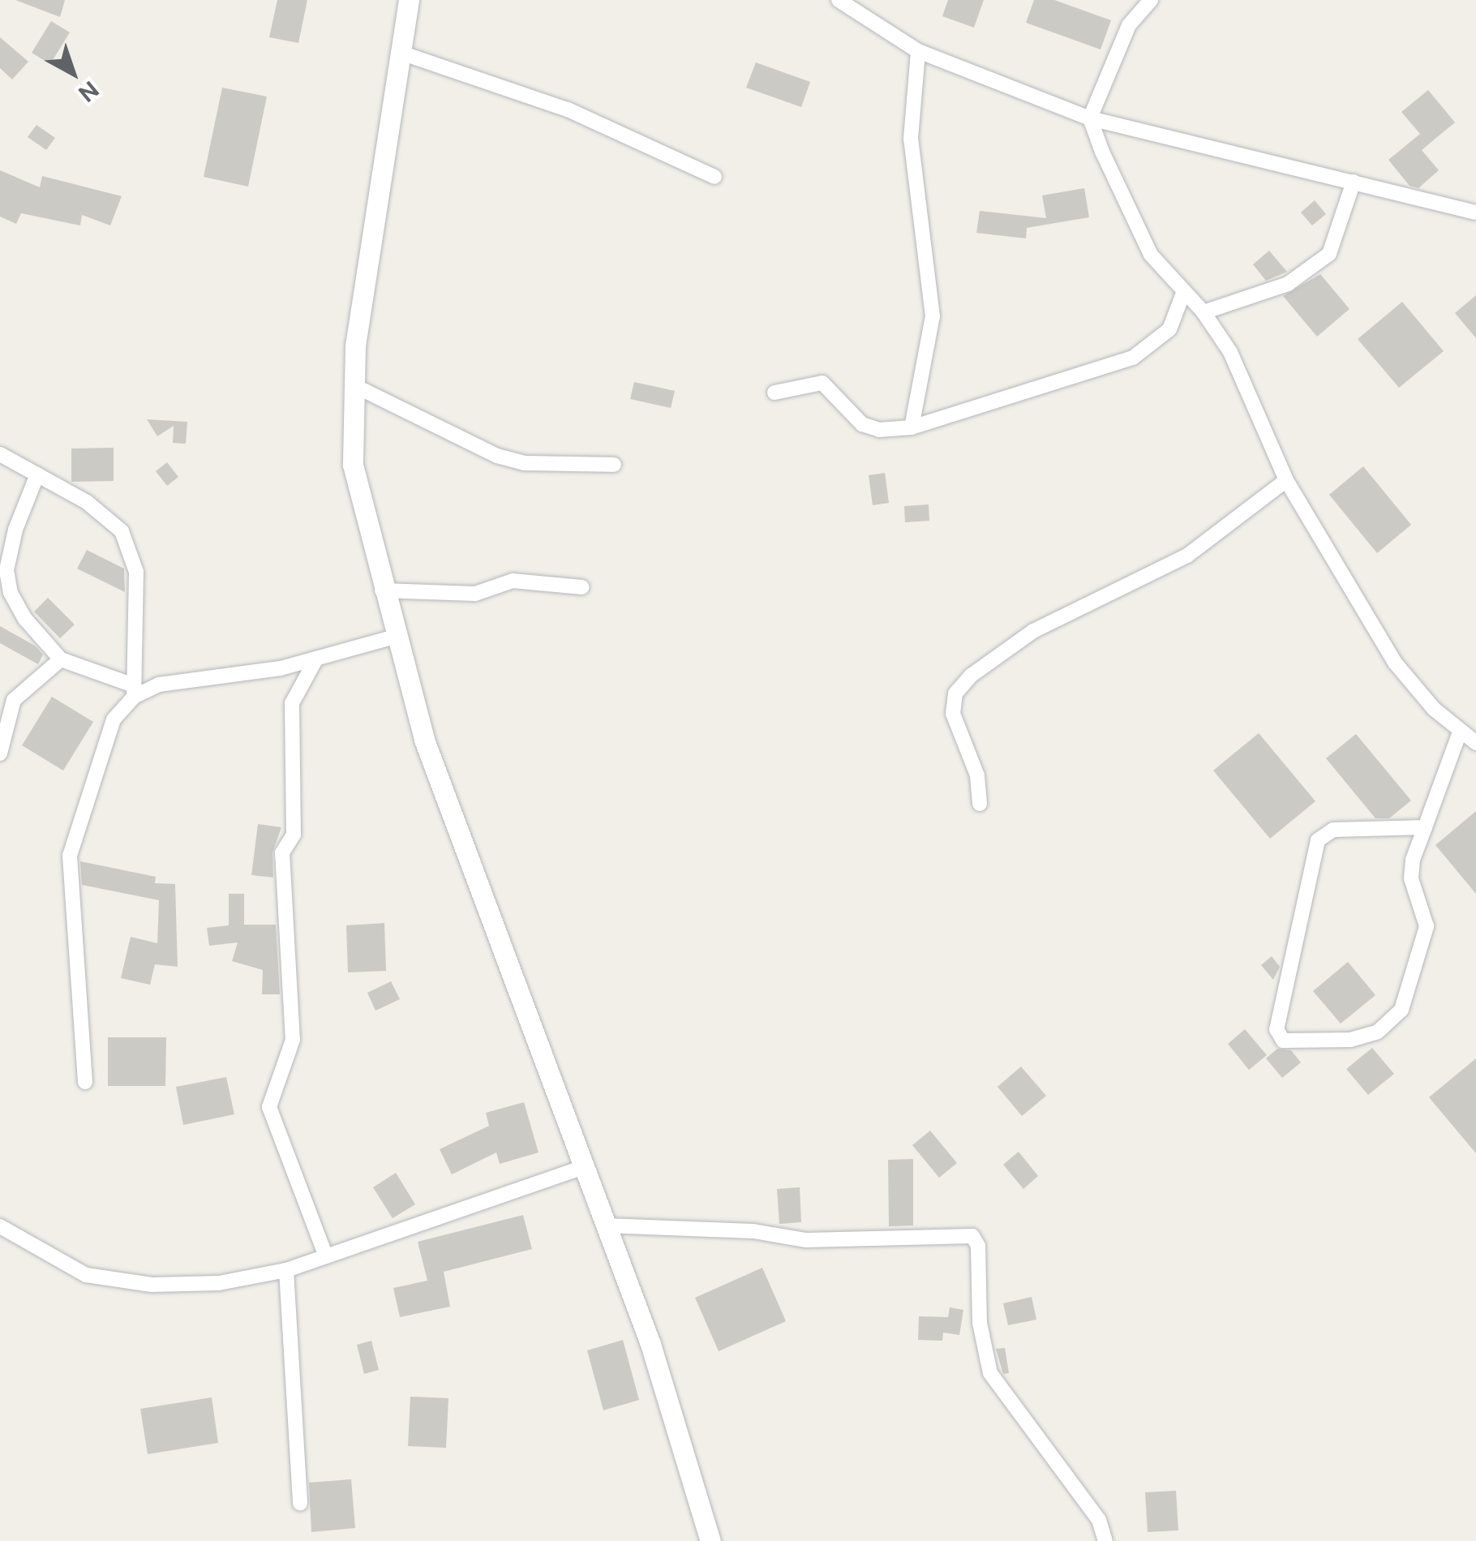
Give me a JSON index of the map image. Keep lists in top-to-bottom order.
{
  "north": "bottom right"
}
